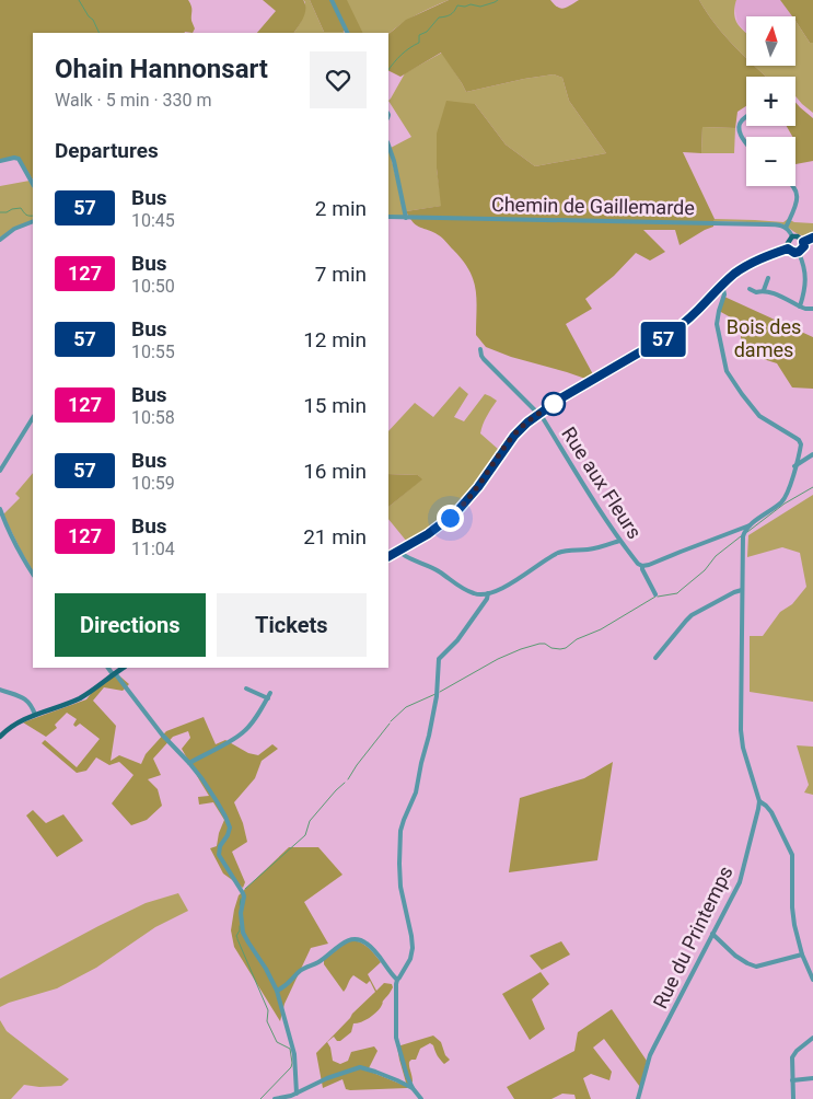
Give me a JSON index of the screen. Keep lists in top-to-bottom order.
{
  "streets": {
    "street": ["Chemin de Gaillemarde", "Rue aux Fleurs", "Rue du Printemps"]
  },
  "crossings": [
    ["Rue aux Fleurs", "Rue du Printemps"]
  ],
  "parks": ["Bois des dames"],
  "lines": ["bus line 57"],
  "north": "top",
  "page": {
    "on_map": "57",
    "map_buttons": ["+", "−"],
    "heading": [
      ["Ohain Hannonsart", "Walk · 5 min · 330 m"],
      "Departures"
    ],
    "list": [
      {
        "mark": "57",
        "name": "Bus",
        "note": "10:45",
        "value": "2 min"
      },
      {
        "mark": "127",
        "name": "Bus",
        "note": "10:50",
        "value": "7 min"
      },
      {
        "mark": "57",
        "name": "Bus",
        "note": "10:55",
        "value": "12 min"
      },
      {
        "mark": "127",
        "name": "Bus",
        "note": "10:58",
        "value": "15 min"
      },
      {
        "mark": "57",
        "name": "Bus",
        "note": "10:59",
        "value": "16 min"
      },
      {
        "mark": "127",
        "name": "Bus",
        "note": "11:04",
        "value": "21 min"
      }
    ],
    "buttons": ["Directions", "Tickets"]
  }
}
